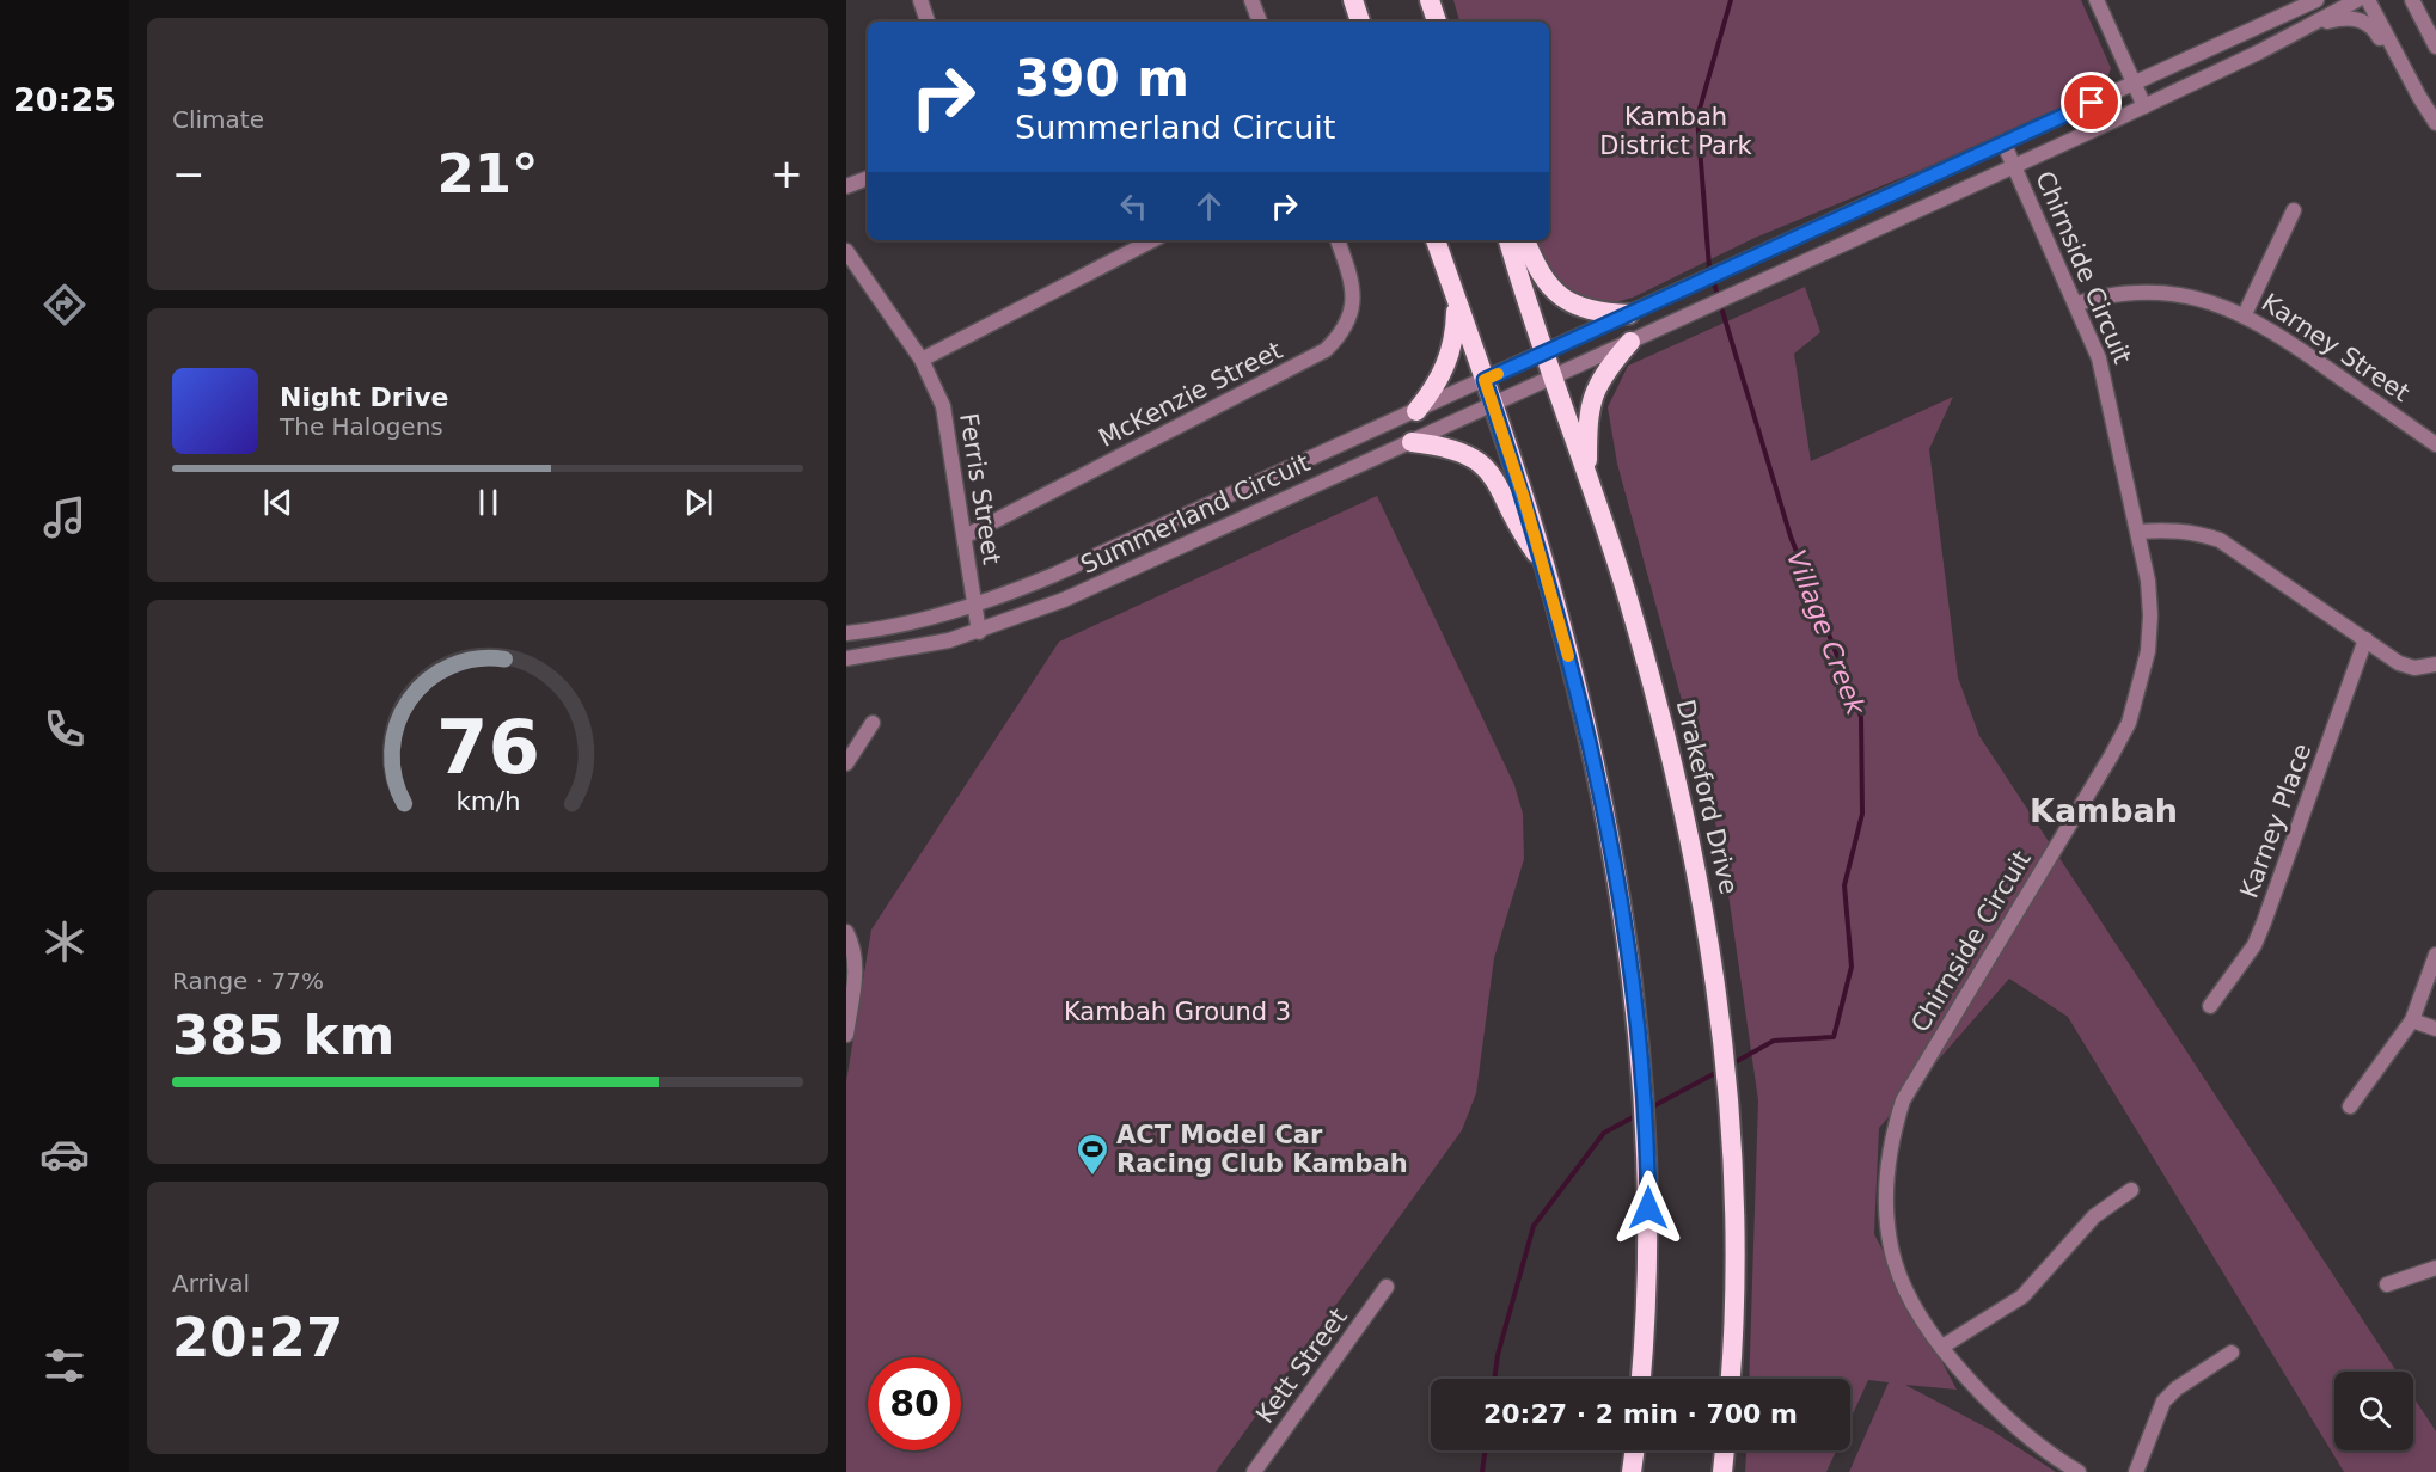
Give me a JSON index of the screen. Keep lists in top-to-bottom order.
{
  "streets": {
    "highway": ["Drakeford Drive"],
    "street": [
      "Chirnside Circuit",
      "Karney Street",
      "McKenzie Street",
      "Ferris Street",
      "Summerland Circuit",
      "Karney Place",
      "Kett Street"
    ]
  },
  "crossings": [
    ["Chirnside Circuit", "Karney Street"],
    ["Chirnside Circuit", "Summerland Circuit"],
    ["McKenzie Street", "Ferris Street"],
    ["Ferris Street", "Summerland Circuit"],
    ["Summerland Circuit", "Drakeford Drive"]
  ],
  "districts": ["Kambah"],
  "water": ["Village Creek"],
  "parks": ["Kambah District Park", "Kambah Ground 3"],
  "places": {
    "sports": ["ACT Model Car Racing Club Kambah"]
  },
  "page": {
    "tabs": "20:25",
    "tile": [
      "Climate",
      ["Range · 77%", "385 km"],
      ["Arrival", "20:27"]
    ],
    "turn": ["390 m", "Summerland Circuit"],
    "heat": ["−", "21°", "+"],
    "song": ["Night Drive", "The Halogens"],
    "limit": "80",
    "trip": "20:27 · 2 min · 700 m",
    "gauge": ["76", "km/h"]
  }
}
